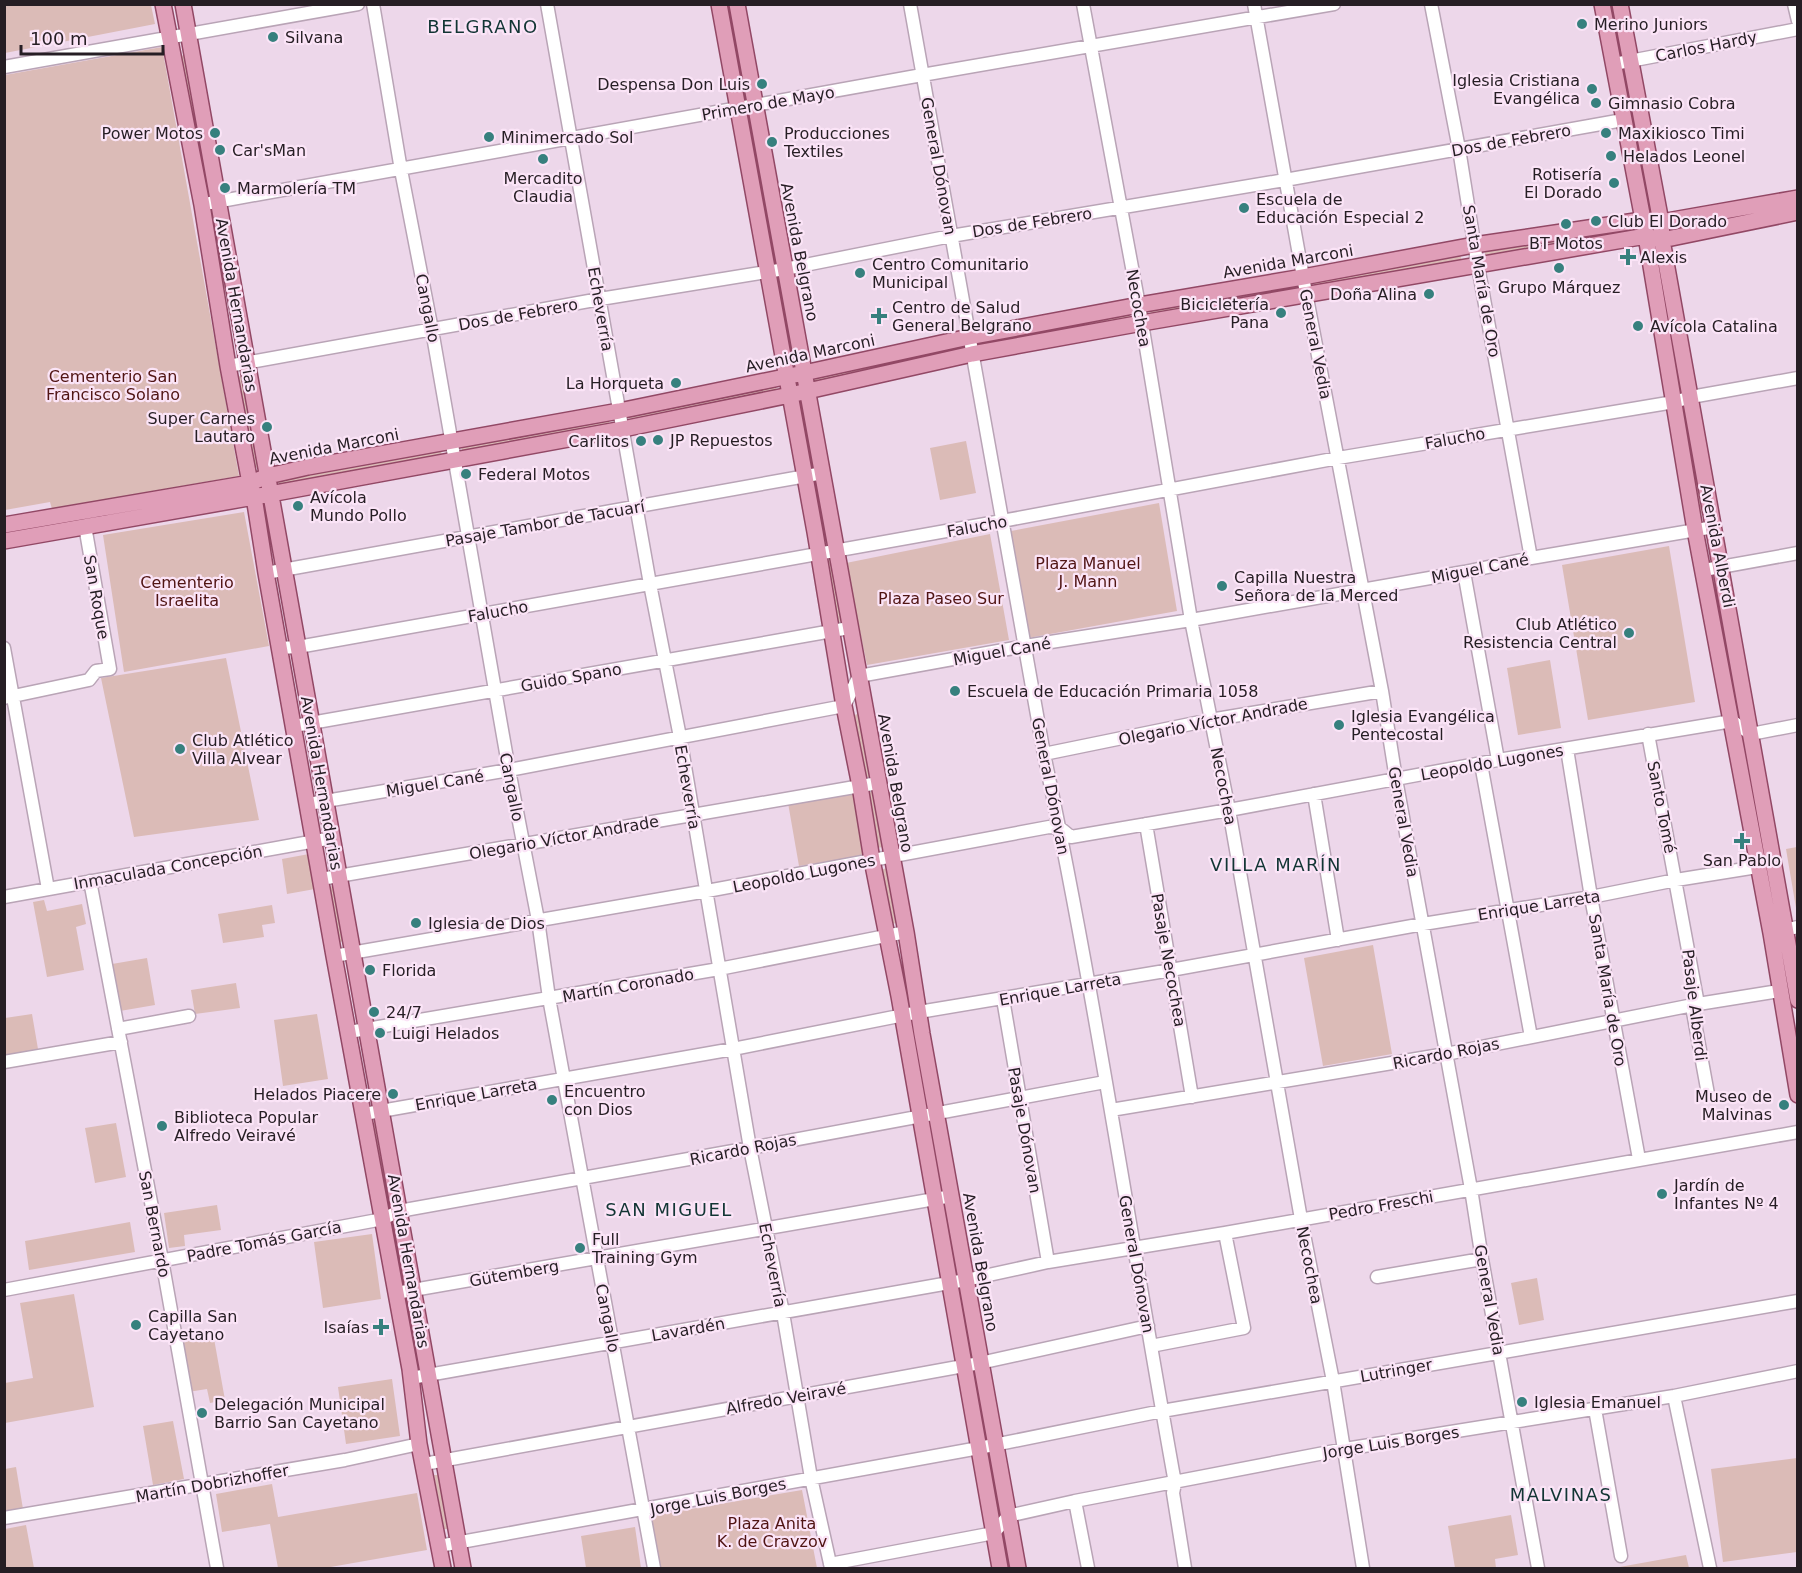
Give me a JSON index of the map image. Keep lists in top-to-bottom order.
{
  "streets": {
    "main road": [
      "Avenida Belgrano",
      "Avenida Marconi",
      "Avenida Hernandarias",
      "Avenida Alberdi"
    ],
    "street": [
      "Carlos Hardy",
      "Primero de Mayo",
      "Dos de Febrero",
      "General Dónovan",
      "Santa María de Oro",
      "Cangallo",
      "Necochea",
      "Echeverría",
      "General Vedia",
      "Falucho",
      "Pasaje Tambor de Tacuarí",
      "Miguel Cané",
      "San Roque",
      "Guido Spano",
      "Olegario Víctor Andrade",
      "Leopoldo Lugones",
      "Santo Tomé",
      "Inmaculada Concepción",
      "Enrique Larreta",
      "Pasaje Necochea",
      "Martín Coronado",
      "Pasaje Alberdi",
      "Ricardo Rojas",
      "Pasaje Dónovan",
      "Pedro Freschi",
      "San Bernardo",
      "Padre Tomás García",
      "Gütemberg",
      "Lavardén",
      "Lutringer",
      "Alfredo Veiravé",
      "Jorge Luis Borges",
      "Martín Dobrizhoffer"
    ]
  },
  "crossings": [
    ["Carlos Hardy", "Avenida Alberdi"],
    ["Primero de Mayo", "General Dónovan"],
    ["Primero de Mayo", "Avenida Belgrano"],
    ["Primero de Mayo", "Avenida Hernandarias"],
    ["Primero de Mayo", "Cangallo"],
    ["Primero de Mayo", "Necochea"],
    ["Primero de Mayo", "Echeverría"],
    ["Primero de Mayo", "General Vedia"],
    ["Dos de Febrero", "General Dónovan"],
    ["Dos de Febrero", "Avenida Belgrano"],
    ["Dos de Febrero", "Santa María de Oro"],
    ["Dos de Febrero", "Avenida Hernandarias"],
    ["Dos de Febrero", "Cangallo"],
    ["Dos de Febrero", "Necochea"],
    ["Dos de Febrero", "Echeverría"],
    ["Dos de Febrero", "General Vedia"],
    ["Dos de Febrero", "Avenida Alberdi"],
    ["General Dónovan", "Avenida Marconi"],
    ["General Dónovan", "Falucho"],
    ["General Dónovan", "Miguel Cané"],
    ["General Dónovan", "Olegario Víctor Andrade"],
    ["General Dónovan", "Leopoldo Lugones"],
    ["General Dónovan", "Enrique Larreta"],
    ["General Dónovan", "Ricardo Rojas"],
    ["General Dónovan", "Pedro Freschi"],
    ["General Dónovan", "Lutringer"],
    ["General Dónovan", "Alfredo Veiravé"],
    ["General Dónovan", "Jorge Luis Borges"],
    ["Avenida Belgrano", "Avenida Marconi"],
    ["Avenida Belgrano", "Falucho"],
    ["Avenida Belgrano", "Pasaje Tambor de Tacuarí"],
    ["Avenida Belgrano", "Miguel Cané"],
    ["Avenida Belgrano", "Guido Spano"],
    ["Avenida Belgrano", "Olegario Víctor Andrade"],
    ["Avenida Belgrano", "Leopoldo Lugones"],
    ["Avenida Belgrano", "Enrique Larreta"],
    ["Avenida Belgrano", "Martín Coronado"],
    ["Avenida Belgrano", "Ricardo Rojas"],
    ["Avenida Belgrano", "Pedro Freschi"],
    ["Avenida Belgrano", "Gütemberg"],
    ["Avenida Belgrano", "Lavardén"],
    ["Avenida Belgrano", "Lutringer"],
    ["Avenida Belgrano", "Alfredo Veiravé"],
    ["Avenida Belgrano", "Jorge Luis Borges"],
    ["Avenida Marconi", "Santa María de Oro"],
    ["Avenida Marconi", "Avenida Hernandarias"],
    ["Avenida Marconi", "Cangallo"],
    ["Avenida Marconi", "Necochea"],
    ["Avenida Marconi", "Echeverría"],
    ["Avenida Marconi", "General Vedia"],
    ["Avenida Marconi", "Avenida Alberdi"],
    ["Avenida Marconi", "San Roque"],
    ["Santa María de Oro", "Falucho"],
    ["Santa María de Oro", "Miguel Cané"],
    ["Santa María de Oro", "Leopoldo Lugones"],
    ["Santa María de Oro", "Enrique Larreta"],
    ["Santa María de Oro", "Ricardo Rojas"],
    ["Santa María de Oro", "Pedro Freschi"],
    ["Avenida Hernandarias", "Falucho"],
    ["Avenida Hernandarias", "Pasaje Tambor de Tacuarí"],
    ["Avenida Hernandarias", "Miguel Cané"],
    ["Avenida Hernandarias", "Guido Spano"],
    ["Avenida Hernandarias", "Olegario Víctor Andrade"],
    ["Avenida Hernandarias", "Leopoldo Lugones"],
    ["Avenida Hernandarias", "Inmaculada Concepción"],
    ["Avenida Hernandarias", "Enrique Larreta"],
    ["Avenida Hernandarias", "Martín Coronado"],
    ["Avenida Hernandarias", "Ricardo Rojas"],
    ["Avenida Hernandarias", "Padre Tomás García"],
    ["Avenida Hernandarias", "Gütemberg"],
    ["Avenida Hernandarias", "Lavardén"],
    ["Avenida Hernandarias", "Alfredo Veiravé"],
    ["Avenida Hernandarias", "Jorge Luis Borges"],
    ["Avenida Hernandarias", "Martín Dobrizhoffer"],
    ["Cangallo", "Falucho"],
    ["Cangallo", "Pasaje Tambor de Tacuarí"],
    ["Cangallo", "Miguel Cané"],
    ["Cangallo", "Guido Spano"],
    ["Cangallo", "Olegario Víctor Andrade"],
    ["Cangallo", "Leopoldo Lugones"],
    ["Cangallo", "Enrique Larreta"],
    ["Cangallo", "Martín Coronado"],
    ["Cangallo", "Ricardo Rojas"],
    ["Cangallo", "Gütemberg"],
    ["Cangallo", "Lavardén"],
    ["Cangallo", "Alfredo Veiravé"],
    ["Cangallo", "Jorge Luis Borges"],
    ["Necochea", "Falucho"],
    ["Necochea", "Miguel Cané"],
    ["Necochea", "Olegario Víctor Andrade"],
    ["Necochea", "Leopoldo Lugones"],
    ["Necochea", "Enrique Larreta"],
    ["Necochea", "Ricardo Rojas"],
    ["Necochea", "Pedro Freschi"],
    ["Necochea", "Lutringer"],
    ["Necochea", "Jorge Luis Borges"],
    ["Echeverría", "Falucho"],
    ["Echeverría", "Pasaje Tambor de Tacuarí"],
    ["Echeverría", "Miguel Cané"],
    ["Echeverría", "Guido Spano"],
    ["Echeverría", "Olegario Víctor Andrade"],
    ["Echeverría", "Leopoldo Lugones"],
    ["Echeverría", "Enrique Larreta"],
    ["Echeverría", "Martín Coronado"],
    ["Echeverría", "Ricardo Rojas"],
    ["Echeverría", "Gütemberg"],
    ["Echeverría", "Lavardén"],
    ["Echeverría", "Alfredo Veiravé"],
    ["Echeverría", "Jorge Luis Borges"],
    ["General Vedia", "Falucho"],
    ["General Vedia", "Miguel Cané"],
    ["General Vedia", "Olegario Víctor Andrade"],
    ["General Vedia", "Leopoldo Lugones"],
    ["General Vedia", "Enrique Larreta"],
    ["General Vedia", "Ricardo Rojas"],
    ["General Vedia", "Pedro Freschi"],
    ["General Vedia", "Lutringer"],
    ["General Vedia", "Jorge Luis Borges"],
    ["Falucho", "Avenida Alberdi"],
    ["Avenida Alberdi", "Miguel Cané"],
    ["Avenida Alberdi", "Leopoldo Lugones"],
    ["Avenida Alberdi", "Enrique Larreta"],
    ["Avenida Alberdi", "Ricardo Rojas"],
    ["Leopoldo Lugones", "Santo Tomé"],
    ["Leopoldo Lugones", "Pasaje Necochea"],
    ["Santo Tomé", "Enrique Larreta"],
    ["Santo Tomé", "Pasaje Alberdi"],
    ["Inmaculada Concepción", "San Bernardo"],
    ["Enrique Larreta", "Pasaje Necochea"],
    ["Enrique Larreta", "Pasaje Alberdi"],
    ["Enrique Larreta", "Pasaje Dónovan"],
    ["Pasaje Necochea", "Ricardo Rojas"],
    ["Pasaje Alberdi", "Ricardo Rojas"],
    ["Ricardo Rojas", "Pasaje Dónovan"],
    ["Ricardo Rojas", "Padre Tomás García"],
    ["Pasaje Dónovan", "Pedro Freschi"],
    ["Pedro Freschi", "Lavardén"],
    ["San Bernardo", "Padre Tomás García"],
    ["San Bernardo", "Martín Dobrizhoffer"],
    ["Lutringer", "Jorge Luis Borges"]
  ],
  "districts": [
    "BELGRANO",
    "VILLA MARÍN",
    "SAN MIGUEL",
    "MALVINAS"
  ],
  "parks": [
    "Cementerio San Francisco Solano",
    "Plaza Manuel J. Mann",
    "Cementerio Israelita",
    "Plaza Paseo Sur",
    "Plaza Anita K. de Cravzov"
  ],
  "places": {
    "other": [
      "Merino Juniors",
      "Silvana",
      "Despensa Don Luis",
      "Iglesia Cristiana Evangélica",
      "Gimnasio Cobra",
      "Power Motos",
      "Maxikiosco Timi",
      "Minimercado Sol",
      "Producciones Textiles",
      "Car'sMan",
      "Helados Leonel",
      "Mercadito Claudia",
      "Rotisería El Dorado",
      "Marmolería TM",
      "Escuela de Educación Especial 2",
      "Club El Dorado",
      "BT Motos",
      "Grupo Márquez",
      "Centro Comunitario Municipal",
      "Doña Alina",
      "Bicicletería Pana",
      "Avícola Catalina",
      "La Horqueta",
      "Super Carnes Lautaro",
      "JP Repuestos",
      "Carlitos",
      "Federal Motos",
      "Avícola Mundo Pollo",
      "Capilla Nuestra Señora de la Merced",
      "Club Atlético Resistencia Central",
      "Escuela de Educación Primaria 1058",
      "Iglesia Evangélica Pentecostal",
      "Club Atlético Villa Alvear",
      "Iglesia de Dios",
      "Florida",
      "24/7",
      "Luigi Helados",
      "Helados Piacere",
      "Encuentro con Dios",
      "Museo de Malvinas",
      "Biblioteca Popular Alfredo Veiravé",
      "Jardín de Infantes Nº 4",
      "Full Training Gym",
      "Capilla San Cayetano",
      "Iglesia Emanuel",
      "Delegación Municipal Barrio San Cayetano"
    ],
    "health": [
      "Alexis",
      "Centro de Salud General Belgrano",
      "San Pablo",
      "Isaías"
    ]
  },
  "scale_bar": "100 m"
}
